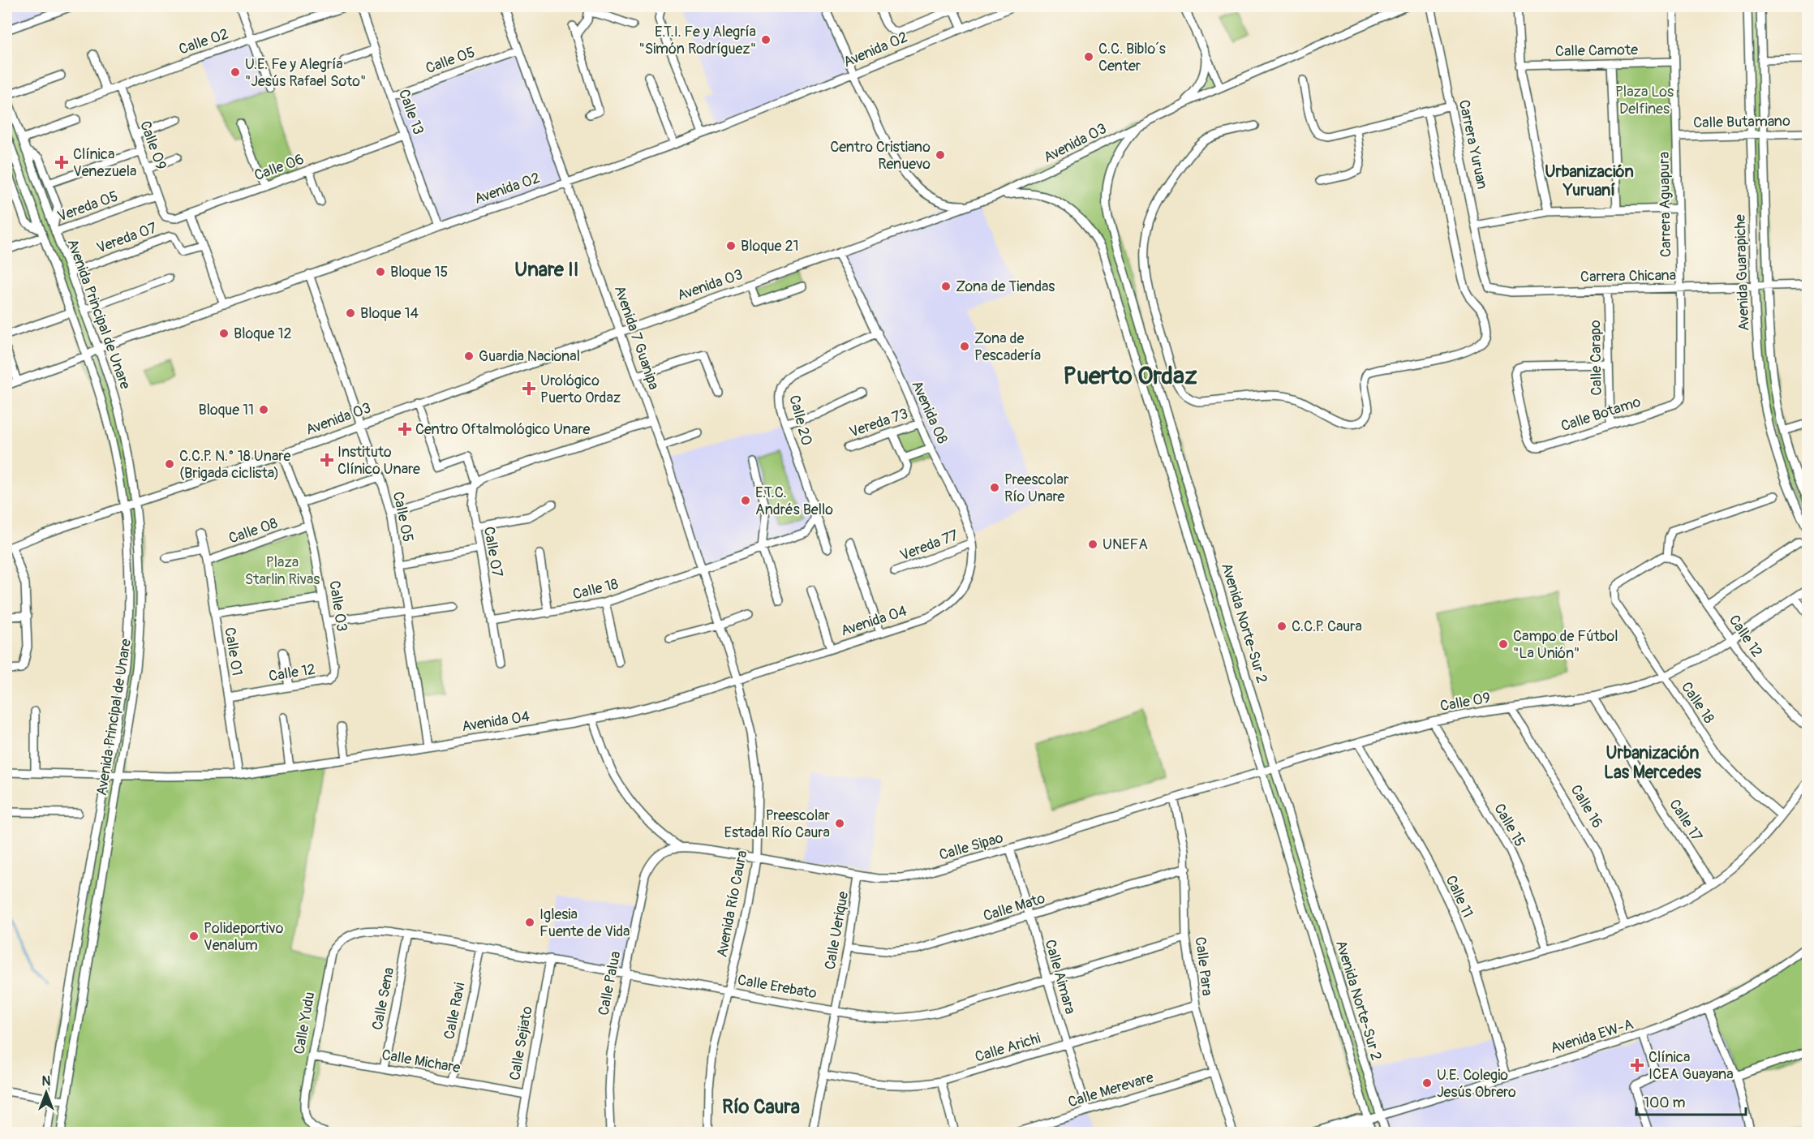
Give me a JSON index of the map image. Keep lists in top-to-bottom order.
{
  "streets": {
    "street": [
      "Calle 02",
      "Avenida 02",
      "Calle Camote",
      "Calle 05",
      "Calle 13",
      "Calle Butamano",
      "Avenida 03",
      "Carrera Yuruan",
      "Calle 09",
      "Calle 06",
      "Carrera Aguapura",
      "Vereda 05",
      "Vereda 07",
      "Avenida Guarapiche",
      "Carrera Chicana",
      "Avenida Principal de Unare",
      "Avenida 7 Guanipa",
      "Calle Carapo",
      "Avenida 08",
      "Calle Botamo",
      "Calle 20",
      "Vereda 73",
      "Calle 08",
      "Vereda 77",
      "Calle 07",
      "Calle 18",
      "Calle 03",
      "Avenida 04",
      "Avenida Norte-Sur 2",
      "Calle 12",
      "Calle 01",
      "Calle 16",
      "Calle 17",
      "Calle 15",
      "Calle Sipao",
      "Calle 11",
      "Avenida Río Caura",
      "Calle Mato",
      "Calle Uerique",
      "Calle Para",
      "Calle Aimara",
      "Calle Palua",
      "Calle Erebato",
      "Calle Sena",
      "Calle Ravi",
      "Calle Yudu",
      "Avenida EW-A",
      "Calle Sejiato",
      "Calle Arichi",
      "Calle Michare",
      "Calle Merevare"
    ]
  },
  "crossings": [
    ["Calle 02", "Calle 09"],
    ["Avenida 02", "Calle 05"],
    ["Avenida 02", "Calle 13"],
    ["Avenida 02", "Avenida Principal de Unare"],
    ["Avenida 02", "Avenida 7 Guanipa"],
    ["Calle Camote", "Carrera Aguapura"],
    ["Calle 05", "Calle 13"],
    ["Calle 05", "Avenida 03"],
    ["Calle 05", "Avenida 7 Guanipa"],
    ["Calle 05", "Avenida 04"],
    ["Calle 13", "Calle 06"],
    ["Calle Butamano", "Carrera Aguapura"],
    ["Calle Butamano", "Avenida Guarapiche"],
    ["Avenida 03", "Avenida Principal de Unare"],
    ["Avenida 03", "Avenida 7 Guanipa"],
    ["Avenida 03", "Avenida 08"],
    ["Avenida 03", "Calle 03"],
    ["Avenida 03", "Avenida Norte-Sur 2"],
    ["Carrera Yuruan", "Carrera Chicana"],
    ["Calle 09", "Calle 06"],
    ["Calle 09", "Vereda 05"],
    ["Calle 09", "Calle 18"],
    ["Calle 09", "Avenida Norte-Sur 2"],
    ["Calle 09", "Calle 12"],
    ["Calle 09", "Calle 16"],
    ["Calle 09", "Calle 17"],
    ["Calle 09", "Calle 15"],
    ["Calle 09", "Calle Sipao"],
    ["Calle 09", "Calle 11"],
    ["Carrera Aguapura", "Carrera Chicana"],
    ["Carrera Aguapura", "Calle Botamo"],
    ["Vereda 05", "Avenida Principal de Unare"],
    ["Vereda 07", "Avenida Principal de Unare"],
    ["Avenida Guarapiche", "Carrera Chicana"],
    ["Carrera Chicana", "Calle Carapo"],
    ["Avenida Principal de Unare", "Avenida 04"],
    ["Avenida 7 Guanipa", "Calle 18"],
    ["Avenida 7 Guanipa", "Avenida 04"],
    ["Avenida 7 Guanipa", "Avenida Río Caura"],
    ["Calle Carapo", "Calle Botamo"],
    ["Avenida 08", "Calle 20"],
    ["Avenida 08", "Vereda 73"],
    ["Avenida 08", "Vereda 77"],
    ["Avenida 08", "Avenida 04"],
    ["Calle 08", "Calle 03"],
    ["Calle 08", "Calle 01"],
    ["Calle 07", "Calle 18"],
    ["Calle 18", "Calle 12"],
    ["Calle 03", "Calle 12"],
    ["Avenida 04", "Calle 01"],
    ["Avenida 04", "Avenida Río Caura"],
    ["Avenida Norte-Sur 2", "Calle Sipao"],
    ["Avenida Norte-Sur 2", "Avenida EW-A"],
    ["Calle 12", "Calle 01"],
    ["Calle Sipao", "Avenida Río Caura"],
    ["Calle Sipao", "Calle Uerique"],
    ["Calle Sipao", "Calle Para"],
    ["Calle Sipao", "Calle Aimara"],
    ["Calle Sipao", "Calle Palua"],
    ["Calle 11", "Avenida EW-A"],
    ["Avenida Río Caura", "Calle Erebato"],
    ["Calle Mato", "Calle Uerique"],
    ["Calle Mato", "Calle Para"],
    ["Calle Mato", "Calle Aimara"],
    ["Calle Uerique", "Calle Erebato"],
    ["Calle Uerique", "Calle Arichi"],
    ["Calle Para", "Calle Erebato"],
    ["Calle Para", "Calle Arichi"],
    ["Calle Para", "Calle Merevare"],
    ["Calle Aimara", "Calle Erebato"],
    ["Calle Aimara", "Calle Arichi"],
    ["Calle Aimara", "Calle Merevare"],
    ["Calle Palua", "Calle Erebato"],
    ["Calle Erebato", "Calle Sena"],
    ["Calle Erebato", "Calle Ravi"],
    ["Calle Erebato", "Calle Yudu"],
    ["Calle Erebato", "Calle Sejiato"],
    ["Calle Sena", "Calle Michare"],
    ["Calle Ravi", "Calle Michare"],
    ["Calle Yudu", "Calle Michare"],
    ["Calle Sejiato", "Calle Michare"]
  ],
  "districts": [
    "Urbanización Yuruaní",
    "Unare II",
    "Puerto Ordaz",
    "Urbanización Las Mercedes",
    "Río Caura"
  ],
  "parks": ["Plaza Los Delfines", "Plaza Starlin Rivas"],
  "places": {
    "other": [
      "E.T.I. Fe y Alegría \"Simón Rodríguez\"",
      "C.C. Biblo´s Center",
      "U.E. Fe y Alegría \"Jesús Rafael Soto\"",
      "Centro Cristiano Renuevo",
      "Bloque 21",
      "Bloque 15",
      "Zona de Tiendas",
      "Bloque 14",
      "Bloque 12",
      "Zona de Pescadería",
      "Guardia Nacional",
      "Bloque 11",
      "C.C.P. N.° 18 Unare (Brigada ciclista)",
      "Preescolar Río Unare",
      "E.T.C. Andrés Bello",
      "UNEFA",
      "C.C.P. Caura",
      "Campo de Fútbol \"La Unión\"",
      "Preescolar Estadal Río Caura",
      "Iglesia Fuente de Vida",
      "Polideportivo Venalum",
      "U.E. Colegio Jesús Obrero"
    ],
    "health": [
      "Clínica Venezuela",
      "Urológico Puerto Ordaz",
      "Centro Oftalmológico Unare",
      "Instituto Clínico Unare",
      "Clínica ICEA Guayana"
    ]
  },
  "scale_bar": "100 m",
  "north": "top"
}
